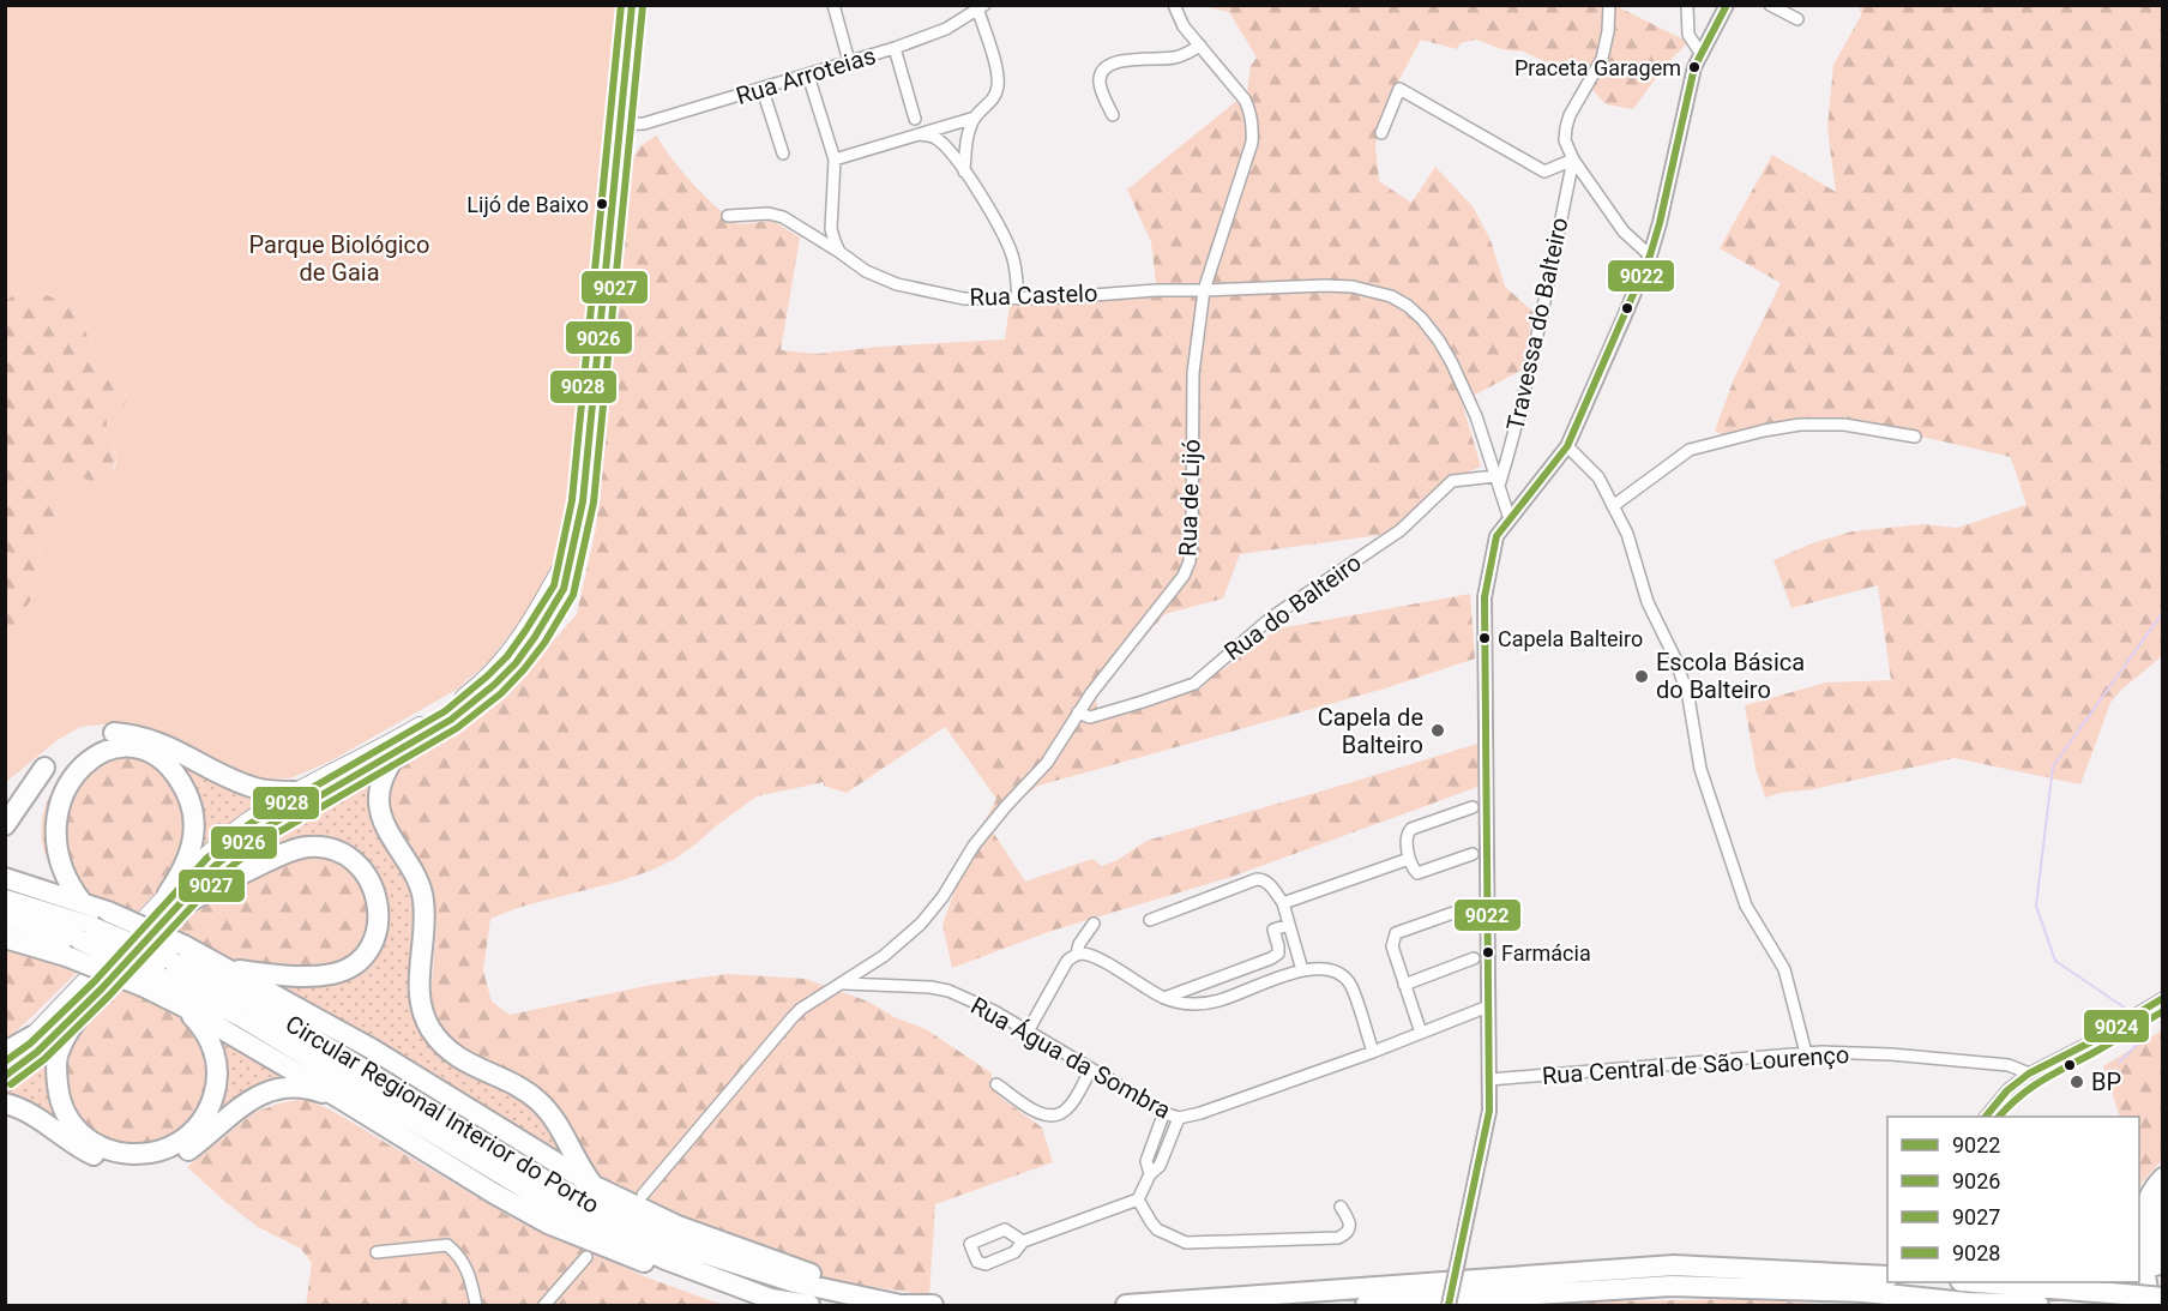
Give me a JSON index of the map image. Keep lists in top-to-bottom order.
{
  "streets": {
    "highway": ["Circular Regional Interior do Porto"],
    "street": [
      "Rua Arroteias",
      "Rua Castelo",
      "Travessa do Balteiro",
      "Rua de Lijó",
      "Rua do Balteiro",
      "Rua Água da Sombra",
      "Rua Central de São Lourenço"
    ]
  },
  "crossings": [
    ["Rua Castelo", "Travessa do Balteiro"],
    ["Rua Castelo", "Rua de Lijó"],
    ["Rua Castelo", "Rua do Balteiro"],
    ["Travessa do Balteiro", "Rua do Balteiro"],
    ["Rua de Lijó", "Rua do Balteiro"],
    ["Rua de Lijó", "Rua Água da Sombra"]
  ],
  "parks": ["Parque Biológico de Gaia"],
  "places": [
    "Praceta Garagem",
    "Lijó de Baixo",
    "Capela Balteiro",
    "Escola Básica do Balteiro",
    "Capela de Balteiro",
    "Farmácia",
    "BP"
  ],
  "lines": [
    "transit line 9022",
    "transit line 9026",
    "transit line 9028",
    "transit line 9027",
    "transit line 9024"
  ],
  "legend": [
    "9022",
    "9026",
    "9027",
    "9028"
  ]
}
